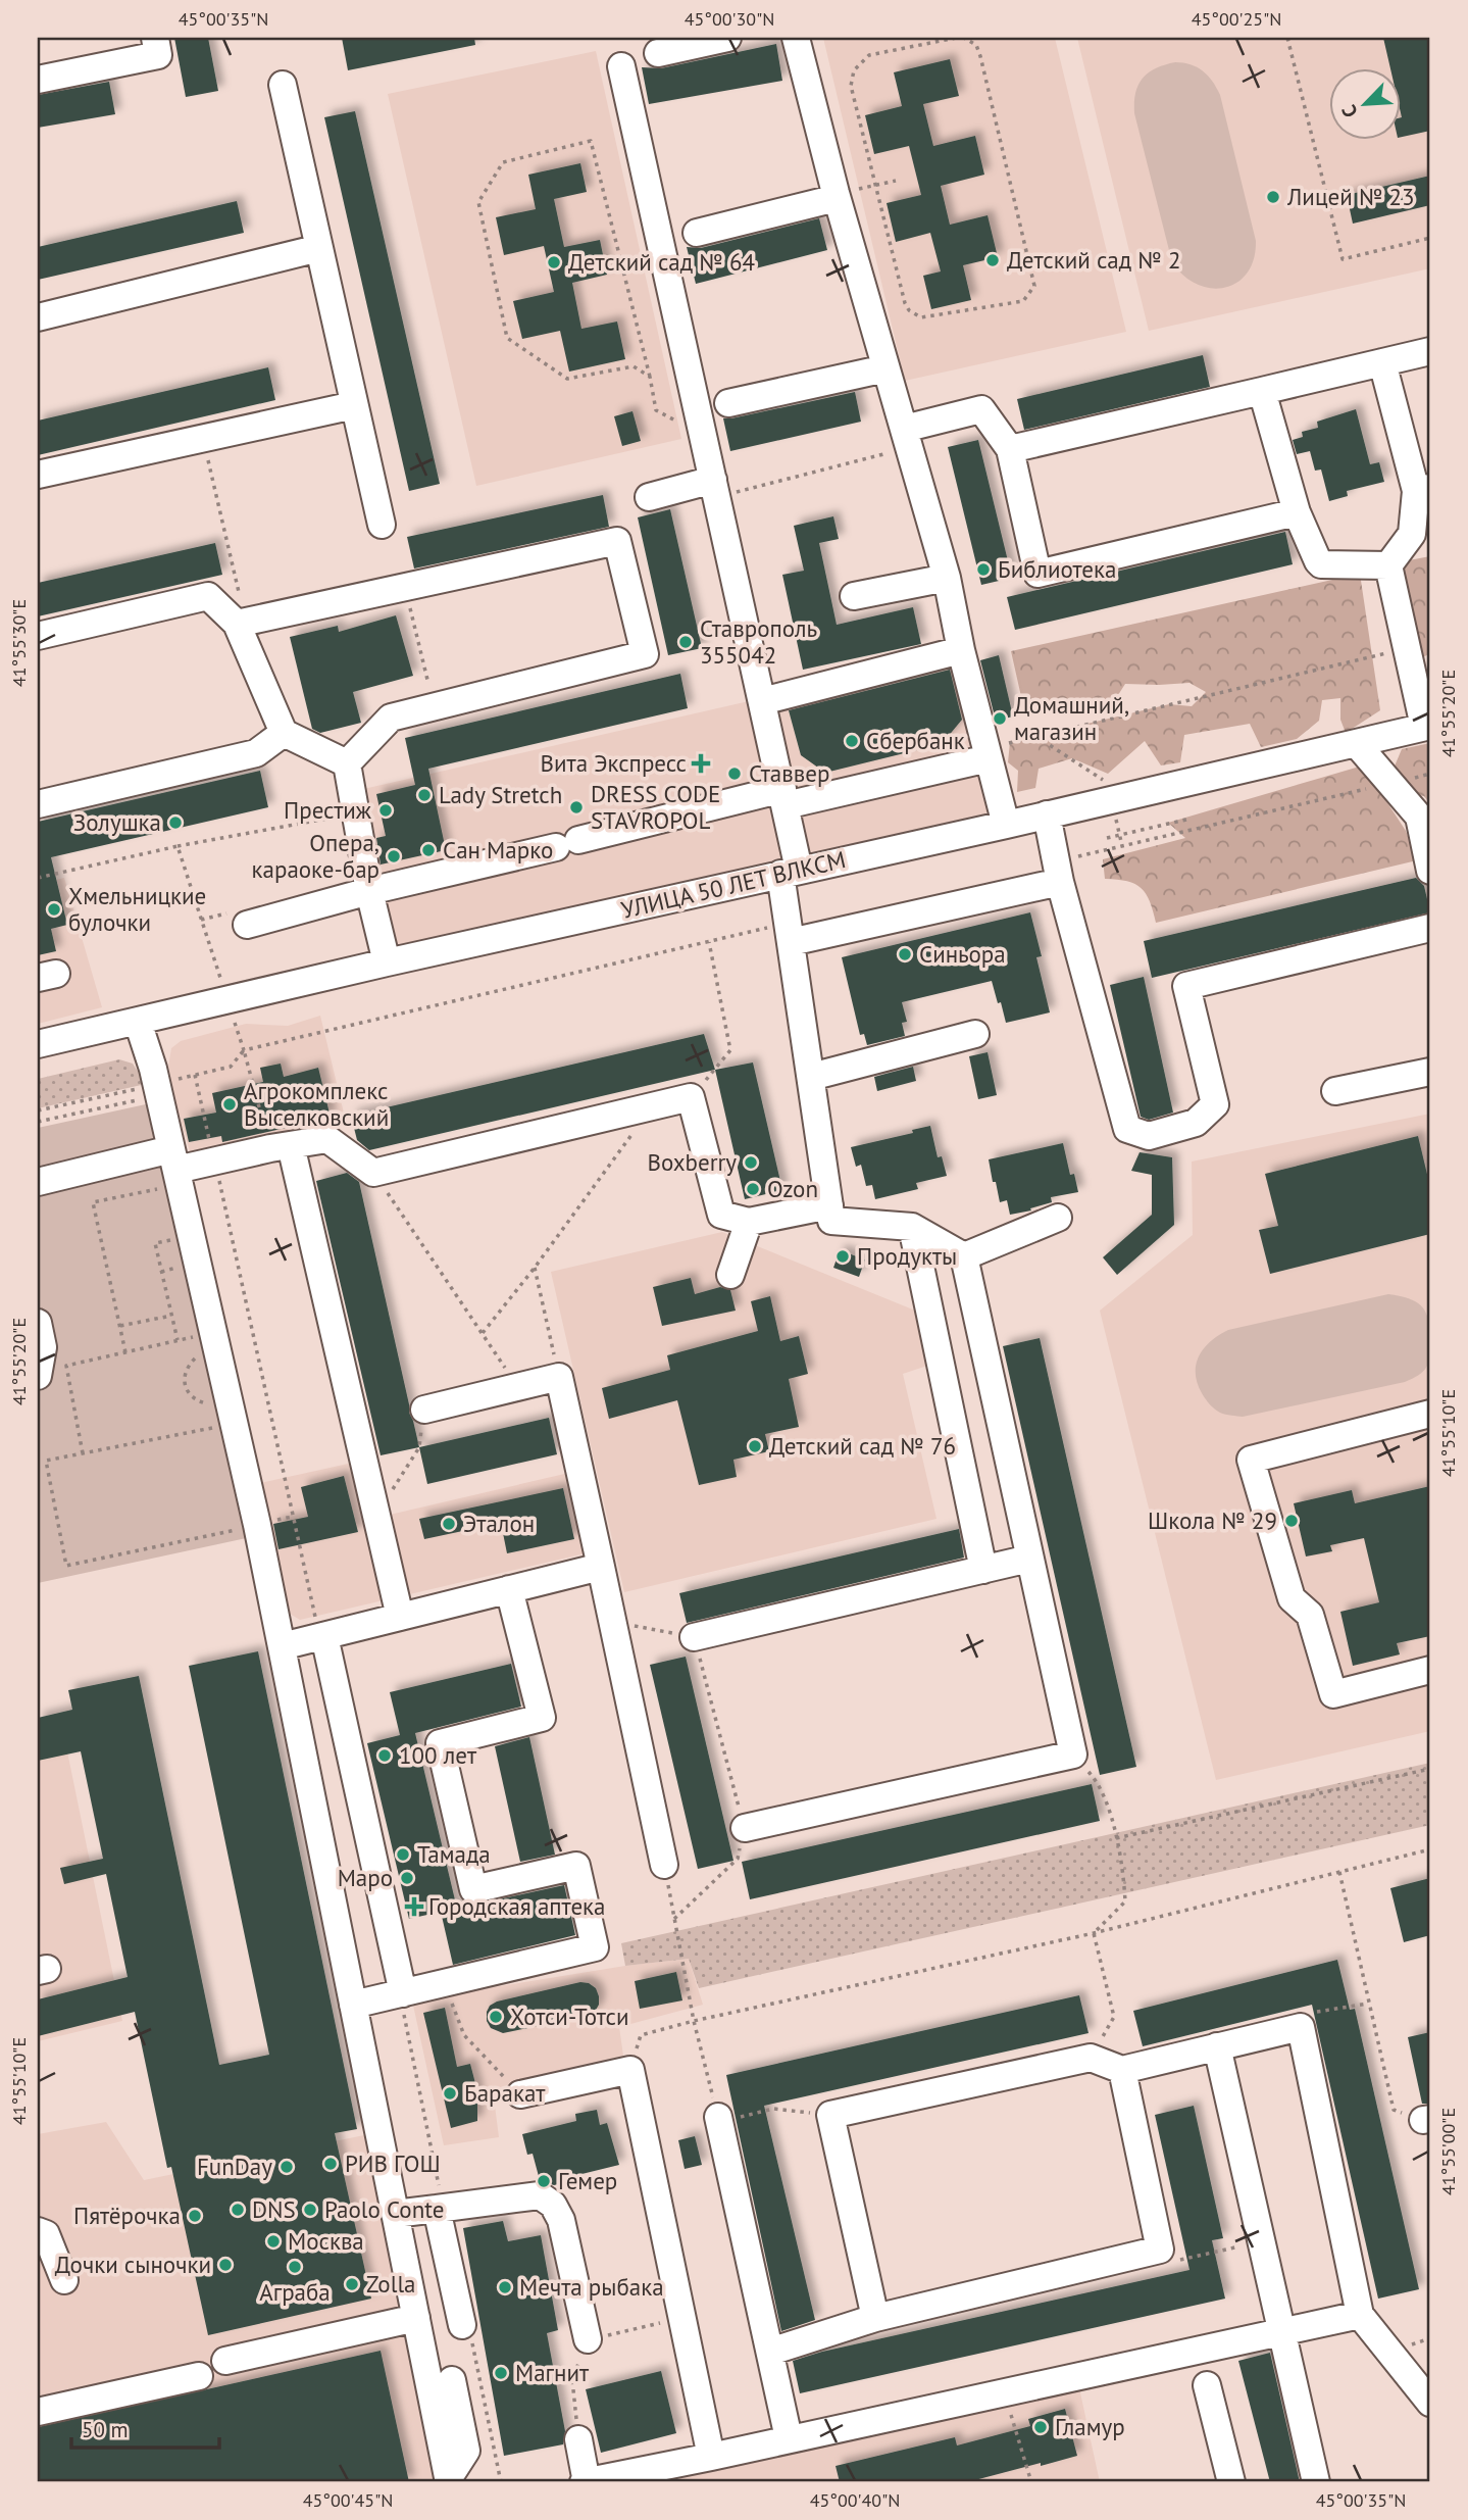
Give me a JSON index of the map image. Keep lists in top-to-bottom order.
{
  "streets": {
    "street": ["УЛИЦА 50 ЛЕТ ВЛКСМ"]
  },
  "places": {
    "other": [
      "Лицей № 23",
      "Детский сад № 2",
      "Детский сад № 64",
      "Библиотека",
      "Ставрополь 355042",
      "Домашний, магазин",
      "Сбербанк",
      "Ставвер",
      "Lady Stretch",
      "DRESS CODE STAVROPOL",
      "Престиж",
      "Золушка",
      "Сан Марко",
      "Опера, караоке-бар",
      "Хмельницкие булочки",
      "Синьора",
      "Агрокомплекс Выселковский",
      "Boxberry",
      "Ozon",
      "Продукты",
      "Детский сад № 76",
      "Школа № 29",
      "Эталон",
      "100 лет",
      "Тамада",
      "Маро",
      "Хотси-Тотси",
      "Баракат",
      "РИВ ГОШ",
      "FunDay",
      "Гемер",
      "DNS",
      "Paolo Conte",
      "Пятёрочка",
      "Москва",
      "Дочки сыночки",
      "Аграба",
      "Zolla",
      "Мечта рыбака",
      "Магнит",
      "Гламур"
    ],
    "health": ["Вита Экспресс", "Городская аптека"]
  },
  "scale_bar": "50 m",
  "north": "bottom left",
  "coordinates": [
    "45°00'35\"N",
    "45°00'30\"N",
    "45°00'25\"N",
    "41°55'30\"E",
    "41°55'20\"E",
    "41°55'10\"E",
    "41°55'00\"E",
    "45°00'45\"N",
    "45°00'40\"N"
  ]
}
